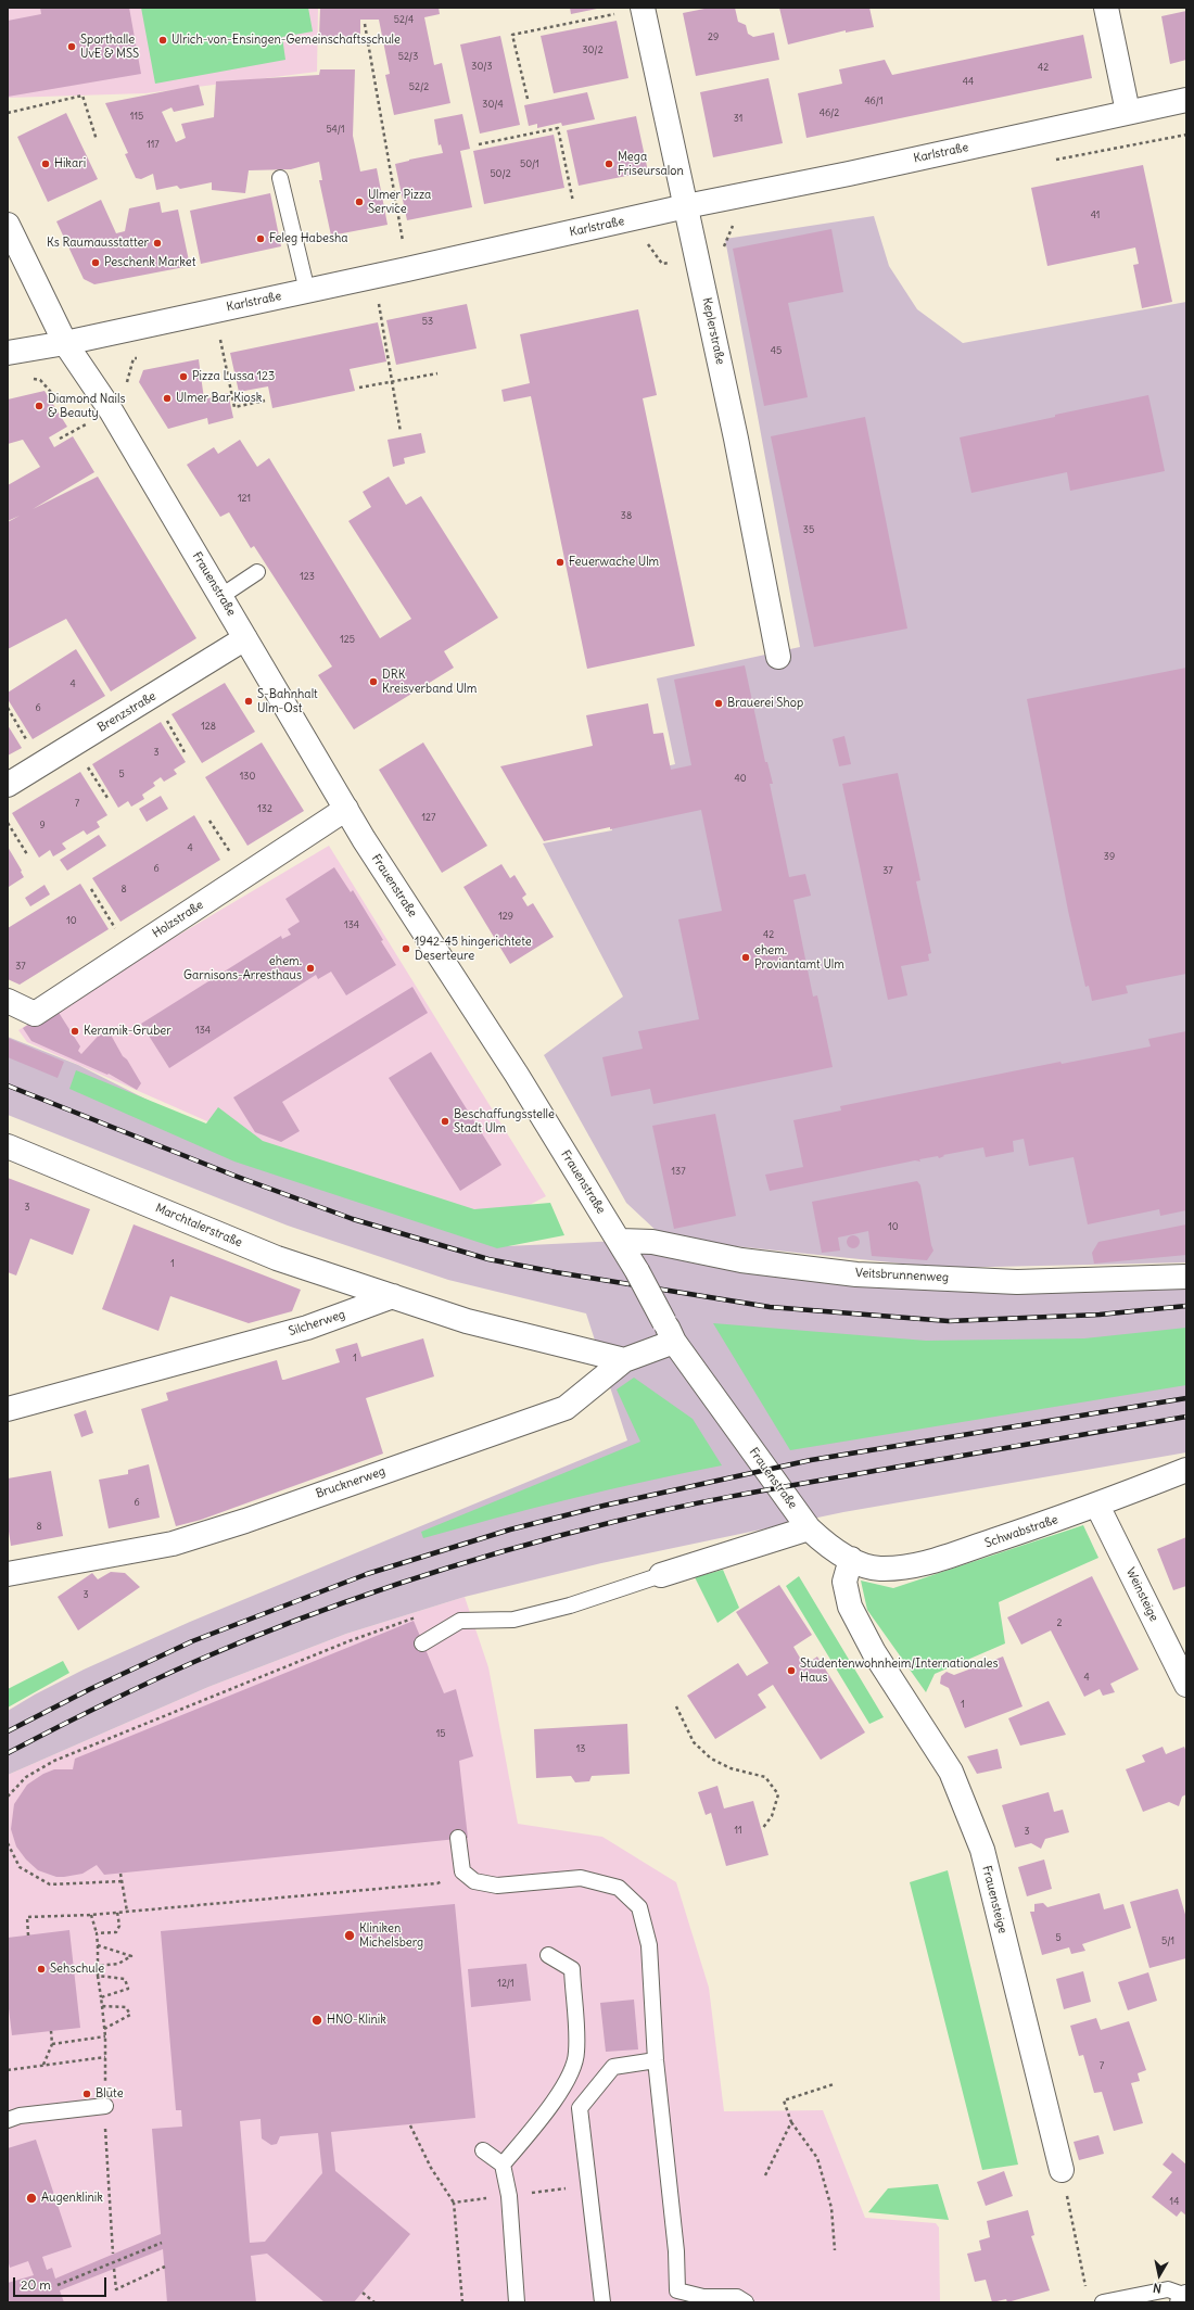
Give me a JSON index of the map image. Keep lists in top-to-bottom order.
{
  "streets": {
    "street": [
      "Karlstraße",
      "Keplerstraße",
      "Frauenstraße",
      "Brenzstraße",
      "Holzstraße",
      "Marchtalerstraße",
      "Veitsbrunnenweg",
      "Silcherweg",
      "Brucknerweg",
      "Schwabstraße",
      "Weinsteige",
      "Frauensteige"
    ]
  },
  "crossings": [
    ["Karlstraße", "Keplerstraße"],
    ["Karlstraße", "Frauenstraße"],
    ["Frauenstraße", "Brenzstraße"],
    ["Frauenstraße", "Holzstraße"],
    ["Frauenstraße", "Veitsbrunnenweg"],
    ["Frauenstraße", "Brucknerweg"],
    ["Frauenstraße", "Schwabstraße"],
    ["Frauenstraße", "Frauensteige"],
    ["Marchtalerstraße", "Silcherweg"],
    ["Schwabstraße", "Weinsteige"],
    ["Schwabstraße", "Frauensteige"]
  ],
  "places": [
    "Ulrich-von-Ensingen-Gemeinschaftsschule",
    "Sporthalle UvE & MSS",
    "Hikari",
    "Mega Friseursalon",
    "Ulmer Pizza Service",
    "Feleg Habesha",
    "Ks Raumausstatter",
    "Peschenk Market",
    "Pizza Lussa 123",
    "Ulmer Bar Kiosk",
    "Diamond Nails & Beauty",
    "Feuerwache Ulm",
    "DRK Kreisverband Ulm",
    "S-Bahnhalt Ulm-Ost",
    "Brauerei Shop",
    "1942-45 hingerichtete Deserteure",
    "ehem. Proviantamt Ulm",
    "ehem. Garnisons-Arresthaus",
    "Keramik-Gruber",
    "Beschaffungsstelle Stadt Ulm",
    "Studentenwohnheim/Internationales Haus",
    "Kliniken Michelsberg",
    "Sehschule",
    "HNO-Klinik",
    "Blüte",
    "Augenklinik"
  ],
  "house_numbers": [
    "52/4",
    "29",
    "30/2",
    "52/3",
    "30/3",
    "42",
    "44",
    "52/2",
    "46/1",
    "30/4",
    "46/2",
    "115",
    "31",
    "54/1",
    "117",
    "50/1",
    "50/2",
    "41",
    "53",
    "45",
    "121",
    "38",
    "35",
    "123",
    "125",
    "4",
    "6",
    "128",
    "3",
    "5",
    "130",
    "40",
    "7",
    "132",
    "127",
    "9",
    "4",
    "39",
    "6",
    "37",
    "8",
    "129",
    "10",
    "134",
    "42",
    "37",
    "134",
    "137",
    "3",
    "10",
    "1",
    "1",
    "6",
    "8",
    "3",
    "2",
    "4",
    "1",
    "15",
    "13",
    "11",
    "3",
    "5",
    "5/1",
    "12/1",
    "7",
    "14"
  ],
  "scale_bar": "20 m",
  "north": "bottom"
}
